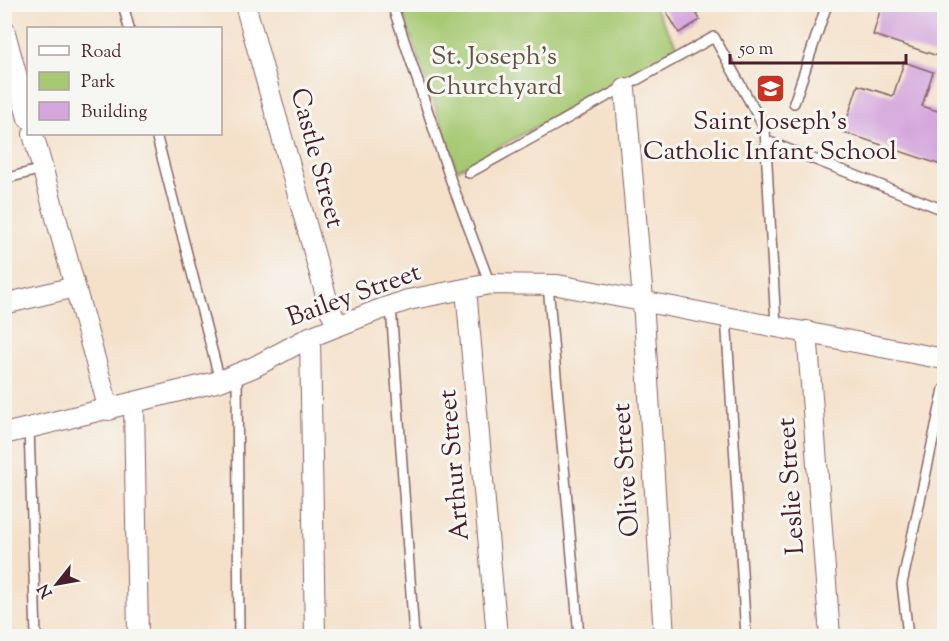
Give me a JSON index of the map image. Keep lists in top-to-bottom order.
{
  "streets": {
    "street": [
      "Castle Street",
      "Bailey Street",
      "Arthur Street",
      "Olive Street",
      "Leslie Street"
    ]
  },
  "crossings": [
    ["Castle Street", "Bailey Street"],
    ["Bailey Street", "Arthur Street"],
    ["Bailey Street", "Olive Street"],
    ["Bailey Street", "Leslie Street"]
  ],
  "parks": ["St. Joseph's Churchyard"],
  "places": {
    "school or university": ["Saint Joseph's Catholic Infant School"]
  },
  "legend": ["Road", "Park", "Building"],
  "scale_bar": "50 m",
  "north": "bottom left"
}
